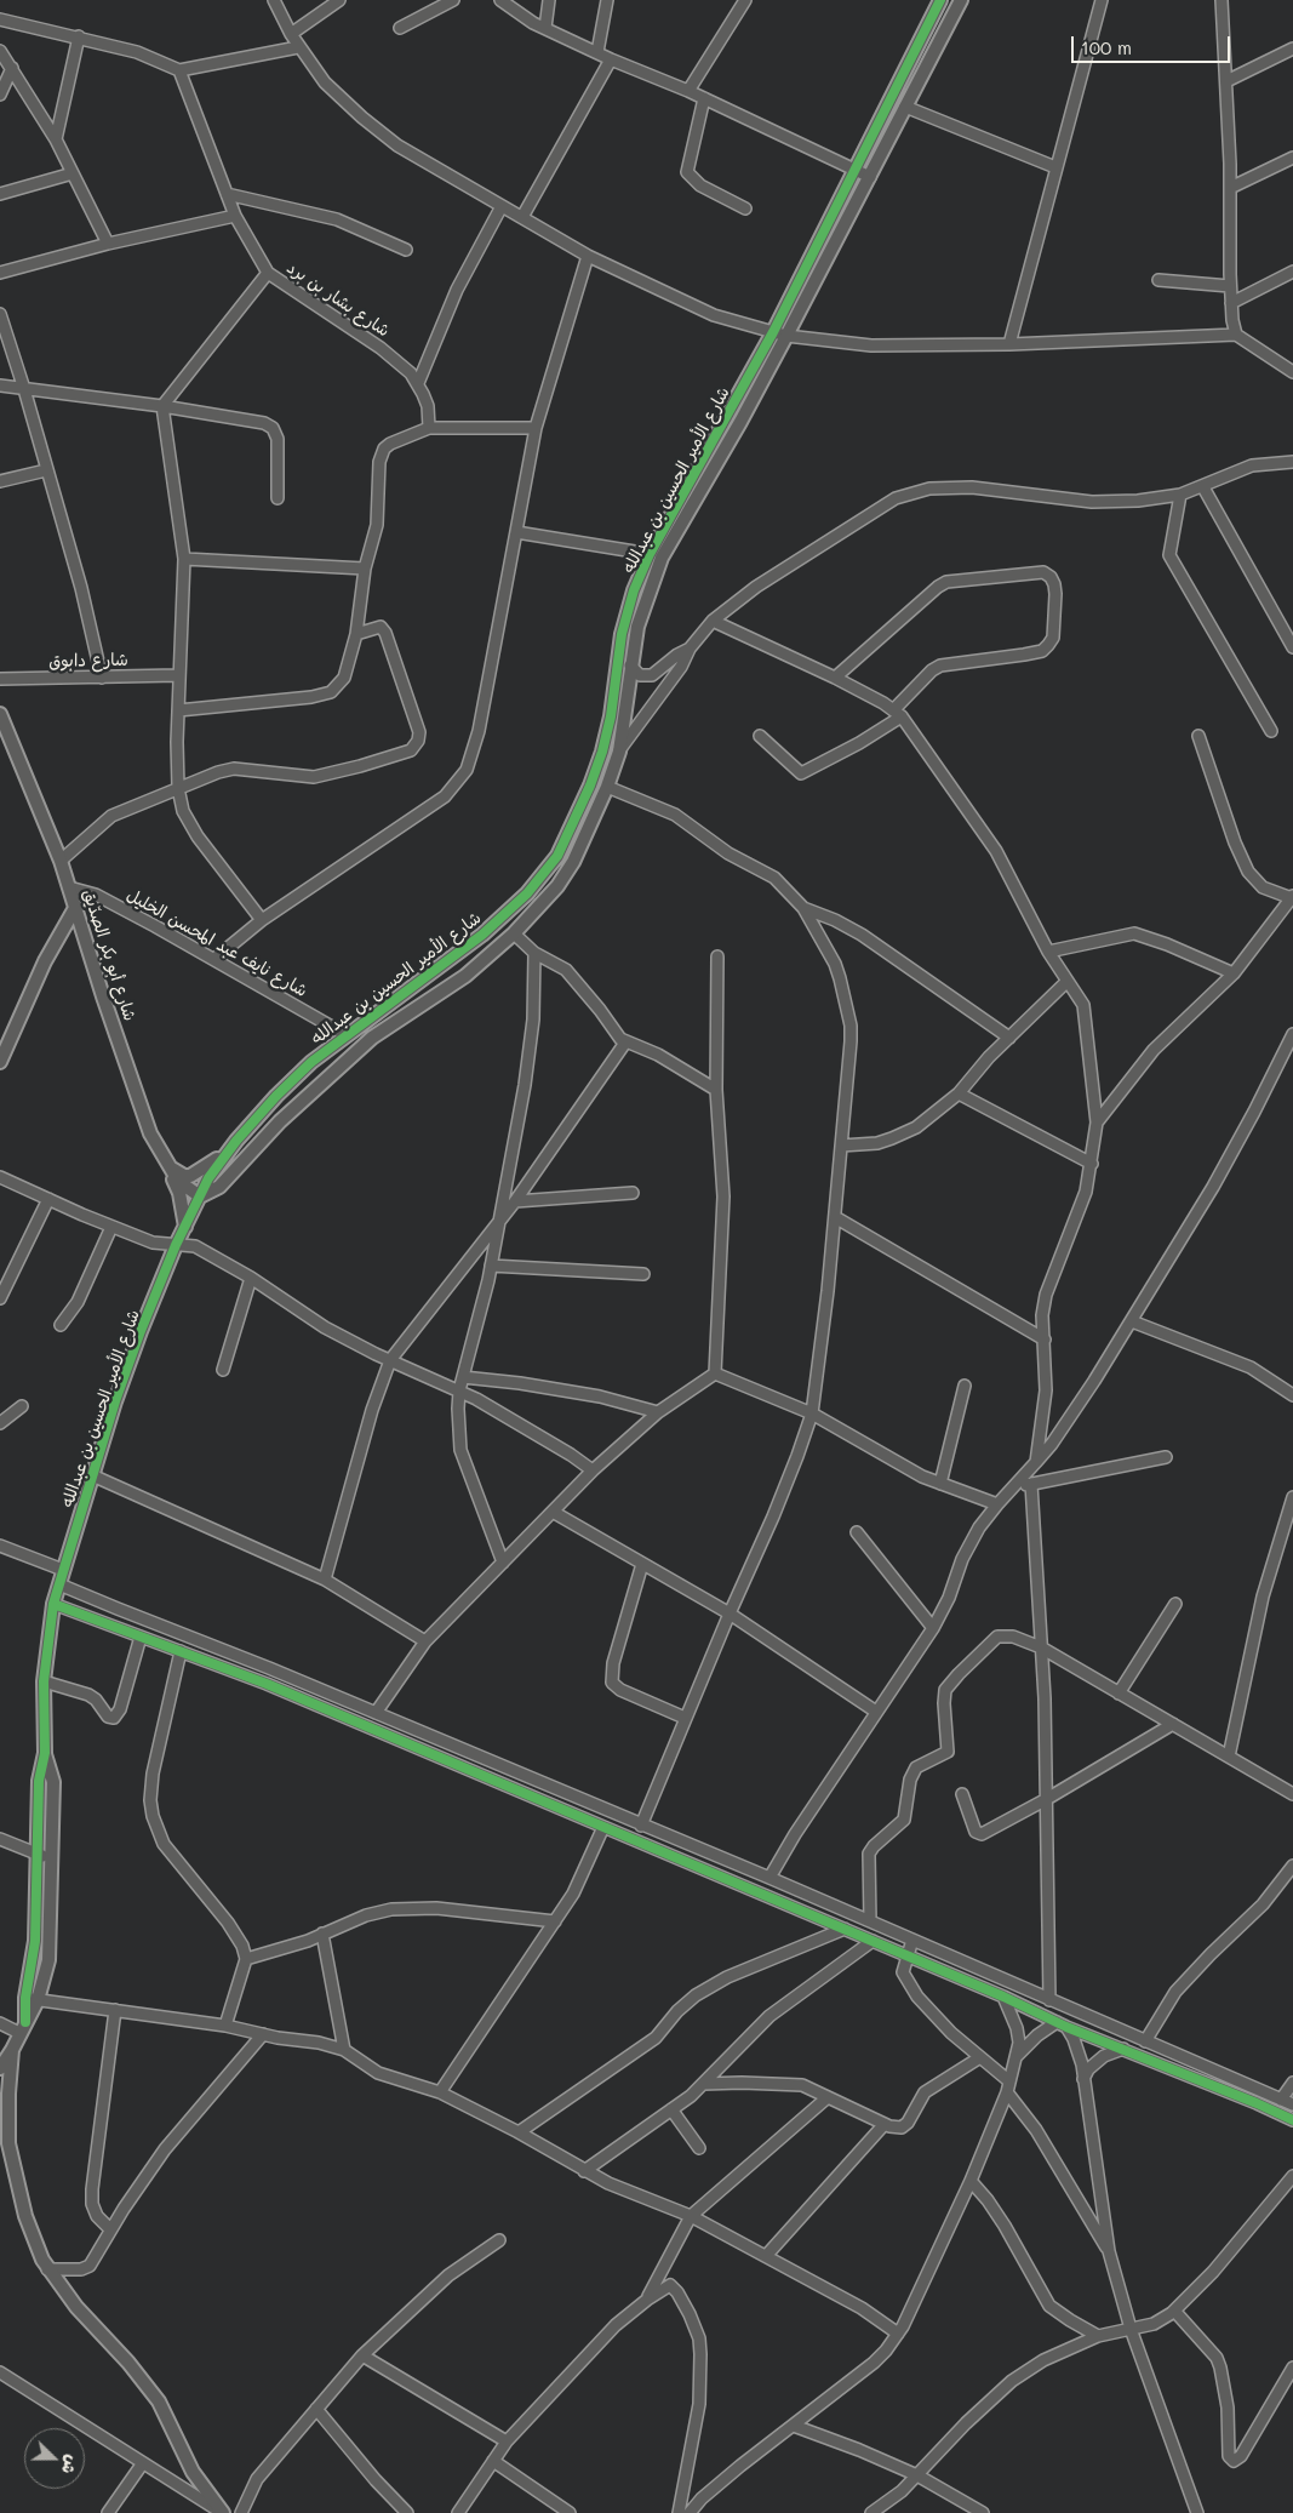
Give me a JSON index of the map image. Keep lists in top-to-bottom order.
{
  "streets": {
    "street": [
      "شارع بشار بن برد",
      "شارع الأمير الحسين بن عبدالله",
      "شارع دابوق",
      "شارع نايف عبد المحسن الخليل",
      "شارع أبو بكر الصدّيق"
    ]
  },
  "crossings": [
    ["شارع الأمير الحسين بن عبدالله", "شارع نايف عبد المحسن الخليل"],
    ["شارع الأمير الحسين بن عبدالله", "شارع أبو بكر الصدّيق"],
    ["شارع نايف عبد المحسن الخليل", "شارع أبو بكر الصدّيق"]
  ],
  "scale_bar": "100 m",
  "north": "right"
}
